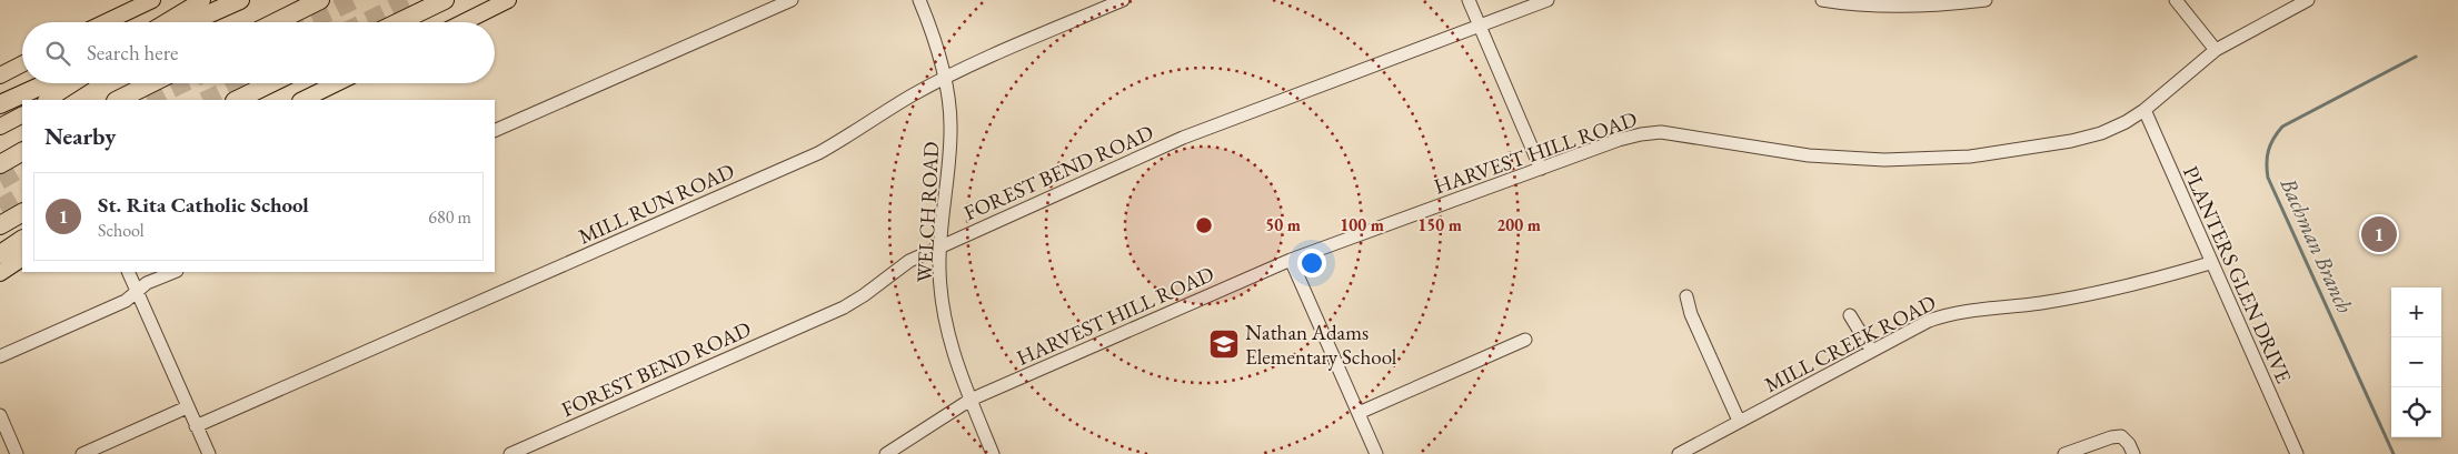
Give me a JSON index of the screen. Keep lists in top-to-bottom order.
{
  "streets": {
    "street": [
      "HARVEST HILL ROAD",
      "FOREST BEND ROAD",
      "MILL RUN ROAD",
      "WELCH ROAD",
      "PLANTERS GLEN DRIVE",
      "MILL CREEK ROAD"
    ]
  },
  "crossings": [
    ["HARVEST HILL ROAD", "WELCH ROAD"],
    ["HARVEST HILL ROAD", "PLANTERS GLEN DRIVE"],
    ["FOREST BEND ROAD", "WELCH ROAD"],
    ["MILL RUN ROAD", "WELCH ROAD"],
    ["PLANTERS GLEN DRIVE", "MILL CREEK ROAD"]
  ],
  "water": ["Bachman Branch"],
  "places": {
    "school or university": ["Nathan Adams Elementary School"]
  },
  "page": {
    "search": "Search here",
    "heading": "Nearby",
    "list": [
      {
        "mark": "1",
        "name": "St. Rita Catholic School",
        "note": "School",
        "value": "680 m"
      }
    ],
    "pins": "1",
    "map_buttons": ["+", "−"]
  },
  "rings": [
    "50 m",
    "100 m",
    "150 m",
    "200 m"
  ]
}
